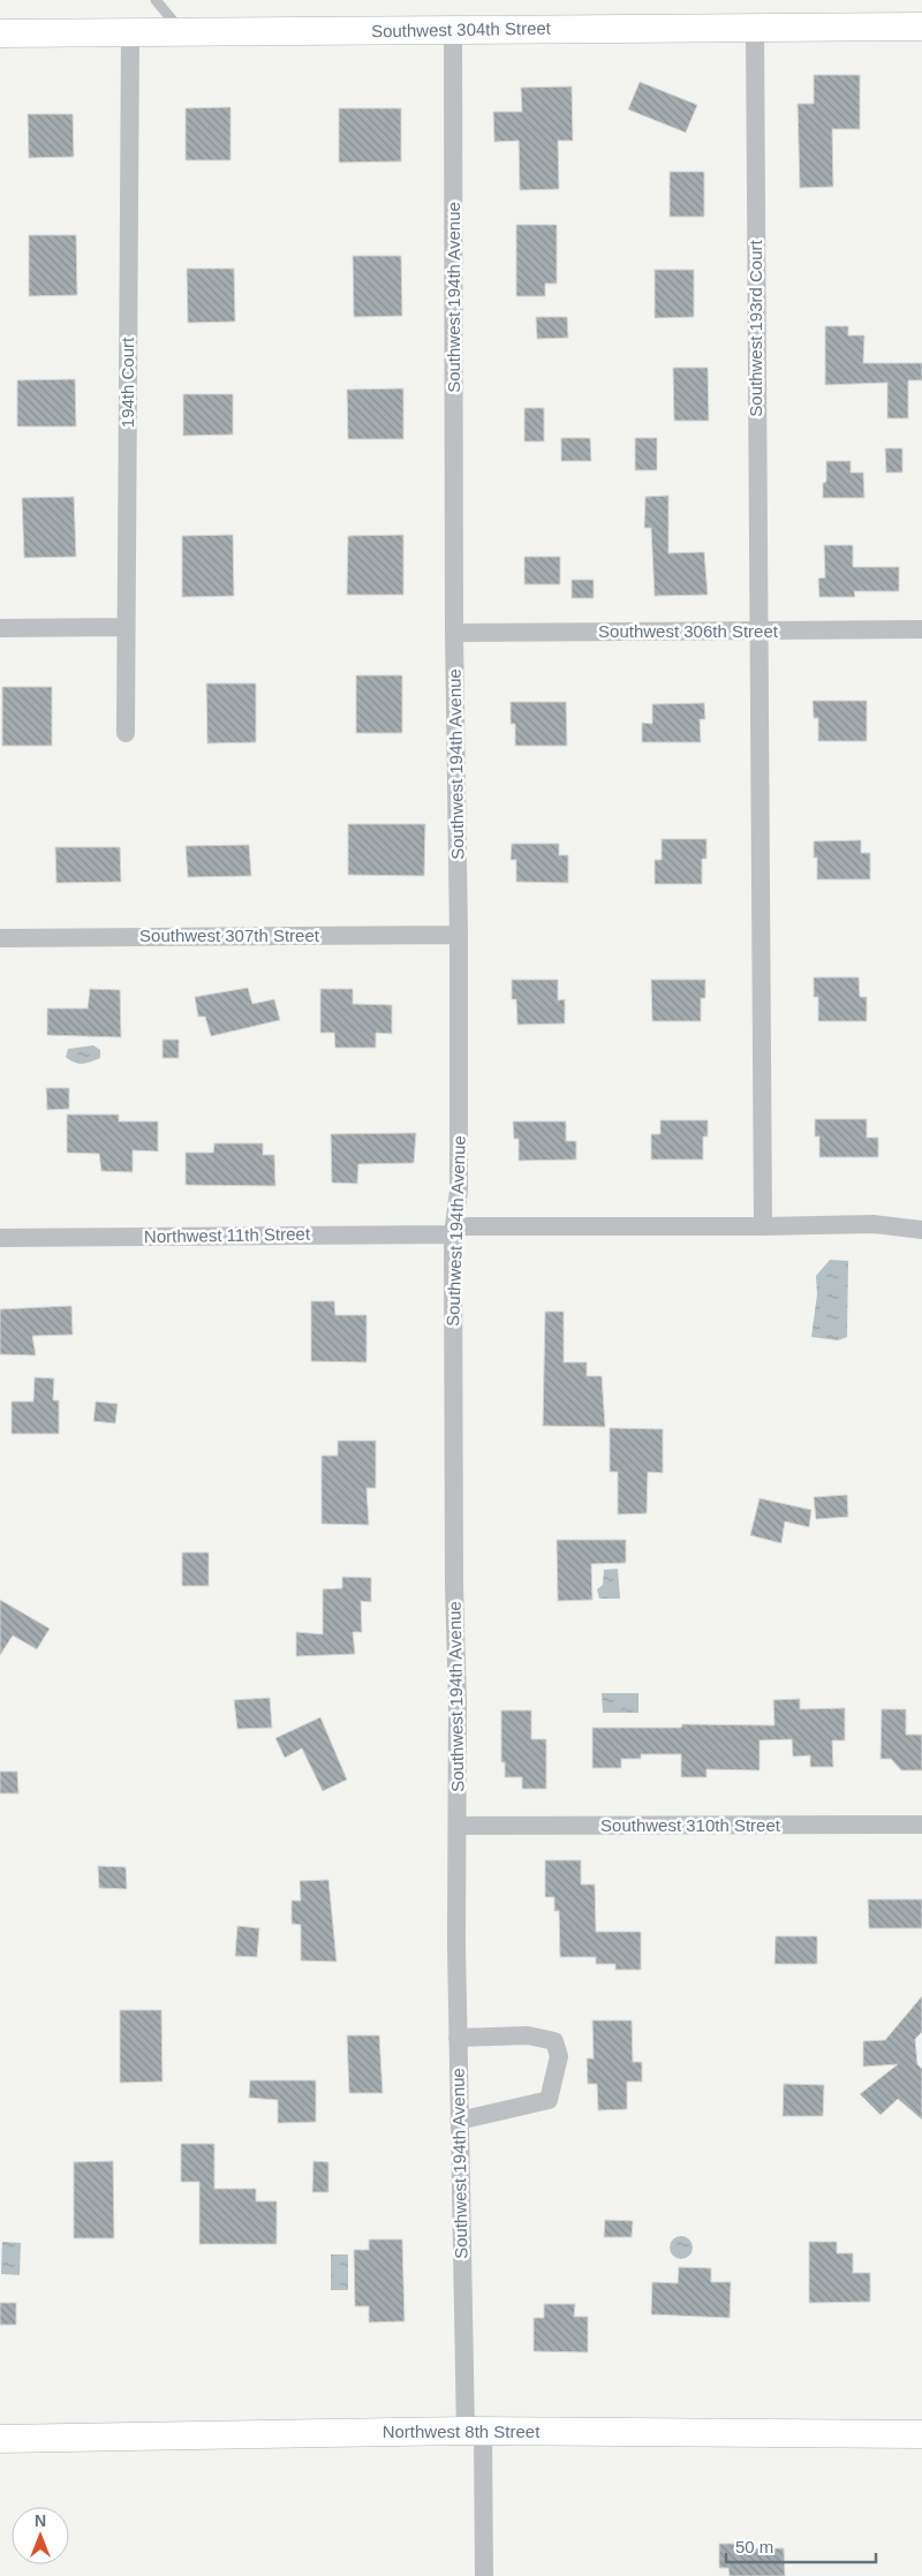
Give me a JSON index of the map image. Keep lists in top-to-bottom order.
{
  "streets": {
    "street": [
      "Southwest 304th Street",
      "Southwest 194th Avenue",
      "Southwest 193rd Court",
      "194th Court",
      "Southwest 306th Street",
      "Southwest 307th Street",
      "Northwest 11th Street",
      "Southwest 310th Street",
      "Northwest 8th Street"
    ]
  },
  "crossings": [
    ["Southwest 304th Street", "Southwest 194th Avenue"],
    ["Southwest 304th Street", "Southwest 193rd Court"],
    ["Southwest 304th Street", "194th Court"],
    ["Southwest 194th Avenue", "Southwest 306th Street"],
    ["Southwest 194th Avenue", "Southwest 307th Street"],
    ["Southwest 194th Avenue", "Northwest 11th Street"],
    ["Southwest 194th Avenue", "Southwest 310th Street"],
    ["Southwest 194th Avenue", "Northwest 8th Street"],
    ["Southwest 193rd Court", "Southwest 306th Street"],
    ["Southwest 193rd Court", "Northwest 11th Street"]
  ],
  "scale_bar": "50 m",
  "north": "top"
}
